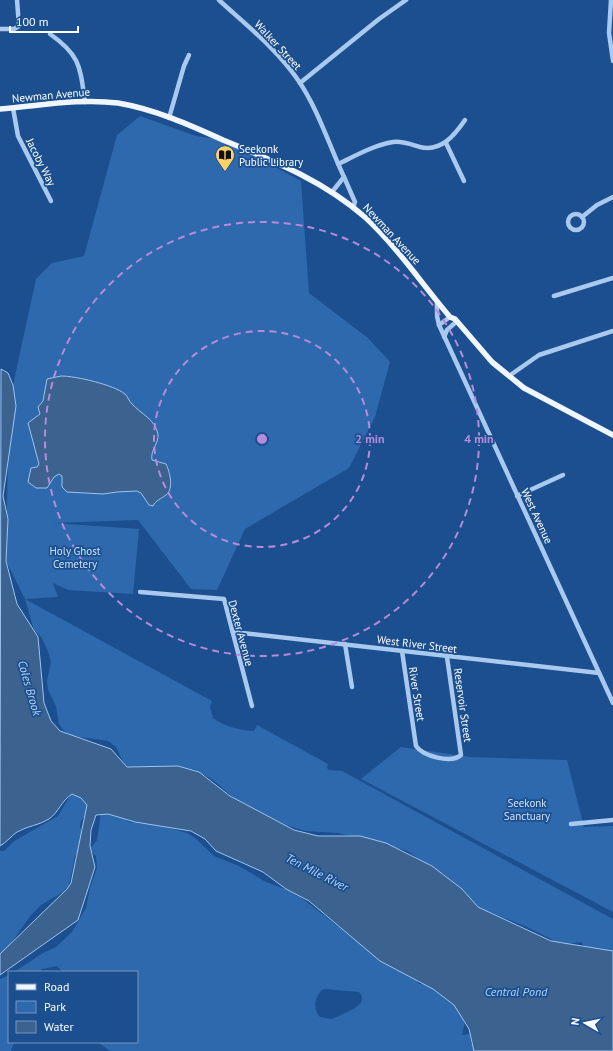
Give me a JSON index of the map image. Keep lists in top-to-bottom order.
{
  "streets": {
    "main road": ["Newman Avenue"],
    "street": [
      "Walker Street",
      "Jacoby Way",
      "West Avenue",
      "Dexter Avenue",
      "West River Street",
      "River Street",
      "Reservoir Street"
    ]
  },
  "crossings": [
    ["Walker Street", "Newman Avenue"],
    ["Newman Avenue", "Jacoby Way"],
    ["Newman Avenue", "West Avenue"],
    ["West Avenue", "West River Street"],
    ["Dexter Avenue", "West River Street"],
    ["West River Street", "River Street"],
    ["West River Street", "Reservoir Street"],
    ["River Street", "Reservoir Street"]
  ],
  "water": ["Coles Brook", "Ten Mile River", "Central Pond"],
  "parks": ["Holy Ghost Cemetery", "Seekonk Sanctuary"],
  "places": {
    "library": ["Seekonk Public Library"]
  },
  "legend": ["Road", "Park", "Water"],
  "scale_bar": "100 m",
  "north": "left",
  "rings": ["2 min", "4 min"]
}
